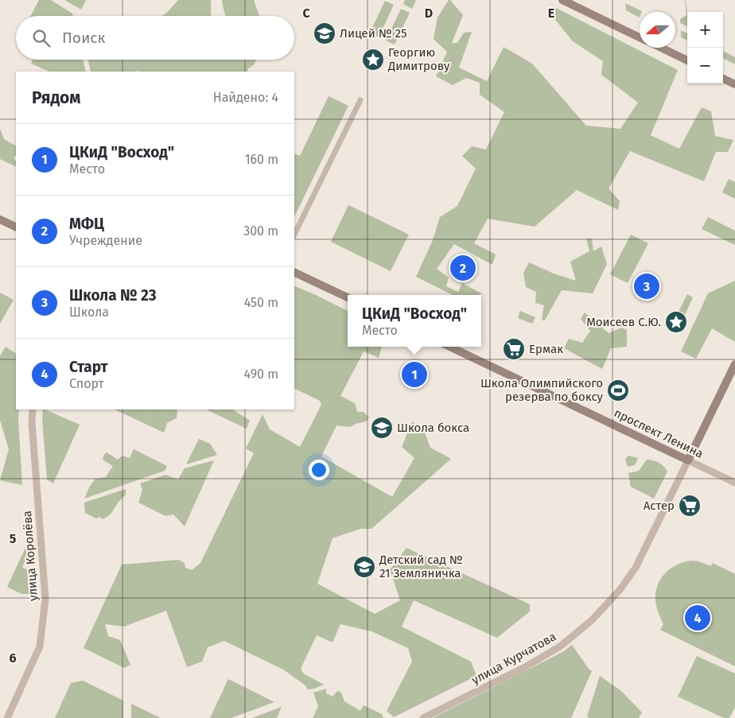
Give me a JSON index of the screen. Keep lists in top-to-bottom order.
{
  "streets": {
    "main road": ["проспект Ленина"],
    "street": ["улица Королёва", "улица Курчатова"]
  },
  "crossings": [
    ["проспект Ленина", "улица Курчатова"]
  ],
  "places": {
    "school or university": ["Лицей № 25", "Школа бокса", "Детский сад № 21 Земляничка"],
    "place": ["Георгию Димитрову", "Моисеев С.Ю."],
    "supermarket": ["Ермак", "Астер"],
    "sports": ["Школа Олимпийского резерва по боксу"]
  },
  "north": "left",
  "page": {
    "map_buttons": ["+", "−"],
    "search": "Поиск",
    "heading": ["Рядом", "Найдено: 4"],
    "list": [
      {
        "mark": "1",
        "name": "ЦКиД \"Восход\"",
        "note": "Место",
        "value": "160 m"
      },
      {
        "mark": "2",
        "name": "МФЦ",
        "note": "Учреждение",
        "value": "300 m"
      },
      {
        "mark": "3",
        "name": "Школа № 23",
        "note": "Школа",
        "value": "450 m"
      },
      {
        "mark": "4",
        "name": "Старт",
        "note": "Спорт",
        "value": "490 m"
      }
    ],
    "pins": [
      "2",
      "3",
      "1",
      "4"
    ],
    "popup": ["ЦКиД \"Восход\"", "Место"]
  },
  "grid": {
    "columns": ["C", "D", "E"],
    "rows": ["5", "6"]
  }
}
